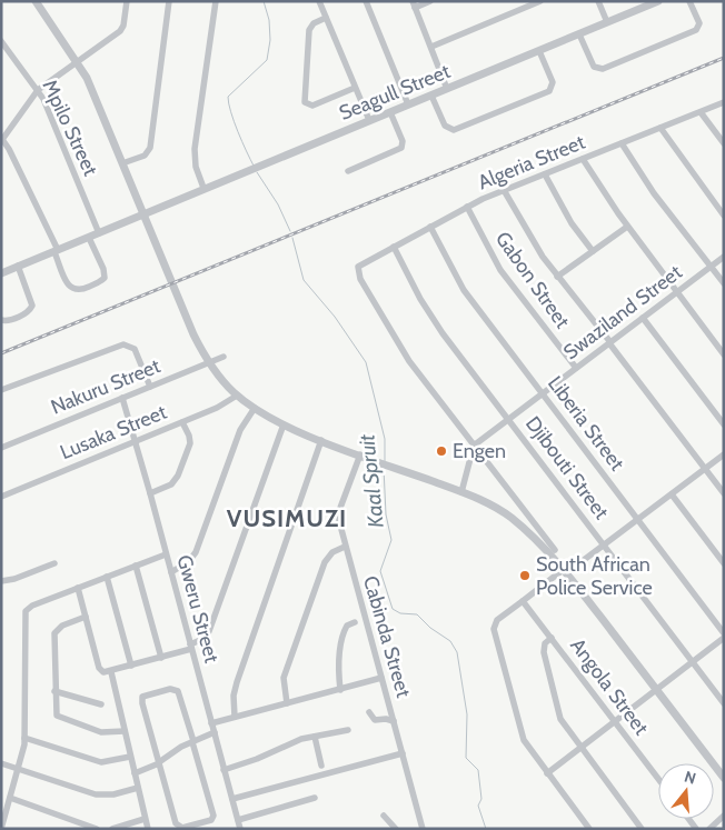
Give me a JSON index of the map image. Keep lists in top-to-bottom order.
{
  "streets": {
    "street": [
      "Seagull Street",
      "Mpilo Street",
      "Algeria Street",
      "Gabon Street",
      "Swaziland Street",
      "Nakuru Street",
      "Liberia Street",
      "Lusaka Street",
      "Djibouti Street",
      "Gweru Street",
      "Cabinda Street",
      "Angola Street"
    ]
  },
  "crossings": [
    ["Seagull Street", "Mpilo Street"],
    ["Algeria Street", "Gabon Street"],
    ["Algeria Street", "Swaziland Street"],
    ["Algeria Street", "Liberia Street"],
    ["Algeria Street", "Djibouti Street"],
    ["Gabon Street", "Swaziland Street"],
    ["Swaziland Street", "Liberia Street"],
    ["Swaziland Street", "Djibouti Street"],
    ["Nakuru Street", "Gweru Street"],
    ["Lusaka Street", "Gweru Street"]
  ],
  "districts": ["VUSIMUZI"],
  "water": ["Kaal Spruit"],
  "places": ["Engen", "South African Police Service"],
  "north": "top"
}
